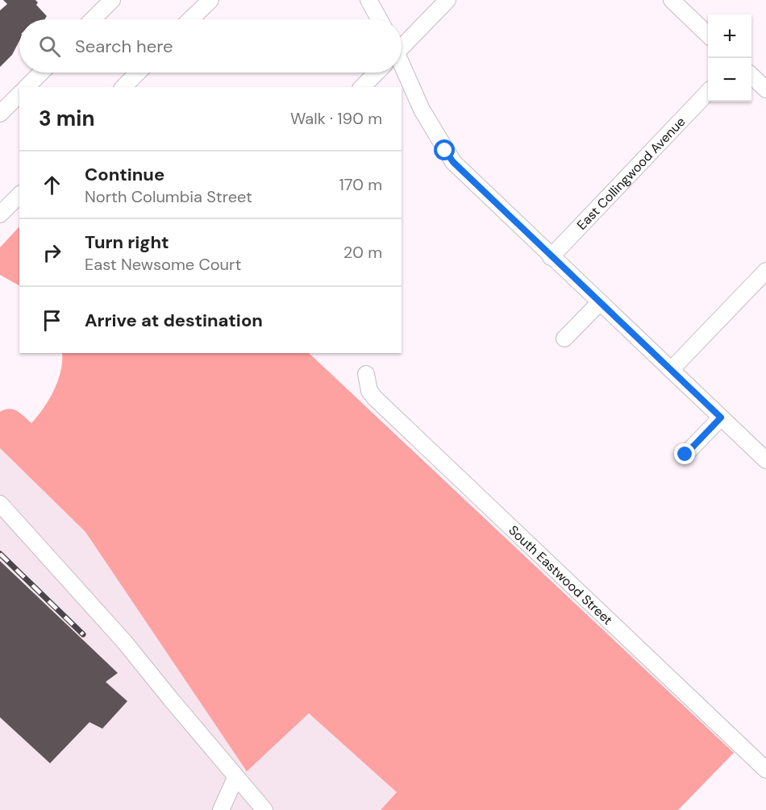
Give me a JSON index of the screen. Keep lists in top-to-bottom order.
{
  "streets": {
    "street": ["East Collingwood Avenue", "South Eastwood Street"]
  },
  "page": {
    "map_buttons": ["+", "−"],
    "search": "Search here",
    "heading": ["3 min", "Walk · 190 m"],
    "list": [
      ["Continue", "North Columbia Street", "170 m"],
      ["Turn right", "East Newsome Court", "20 m"],
      "Arrive at destination"
    ]
  }
}
